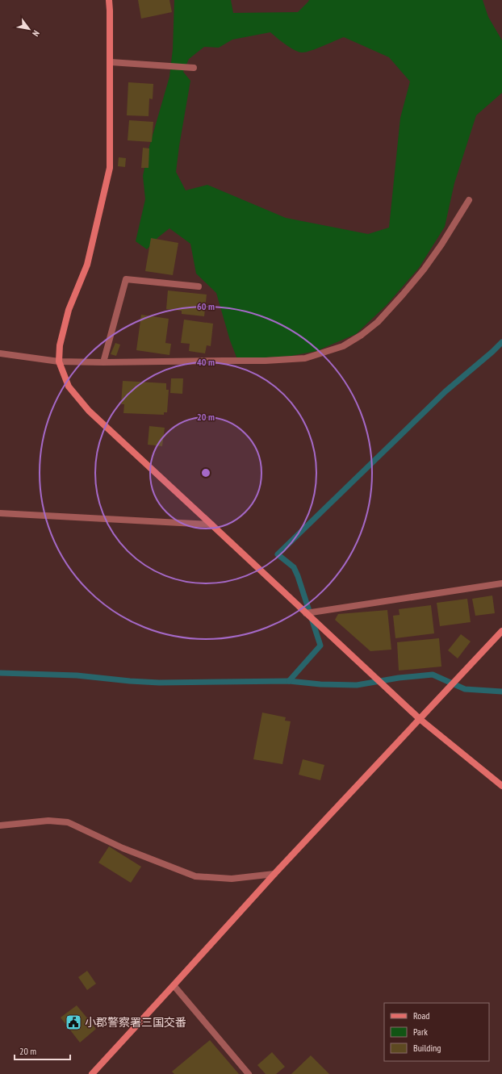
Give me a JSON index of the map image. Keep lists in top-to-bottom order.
{
  "places": {
    "public building": ["小郡警察署三国交番"]
  },
  "legend": ["Road", "Park", "Building"],
  "scale_bar": "20 m",
  "north": "bottom right",
  "rings": ["60 m", "40 m", "20 m"]
}
